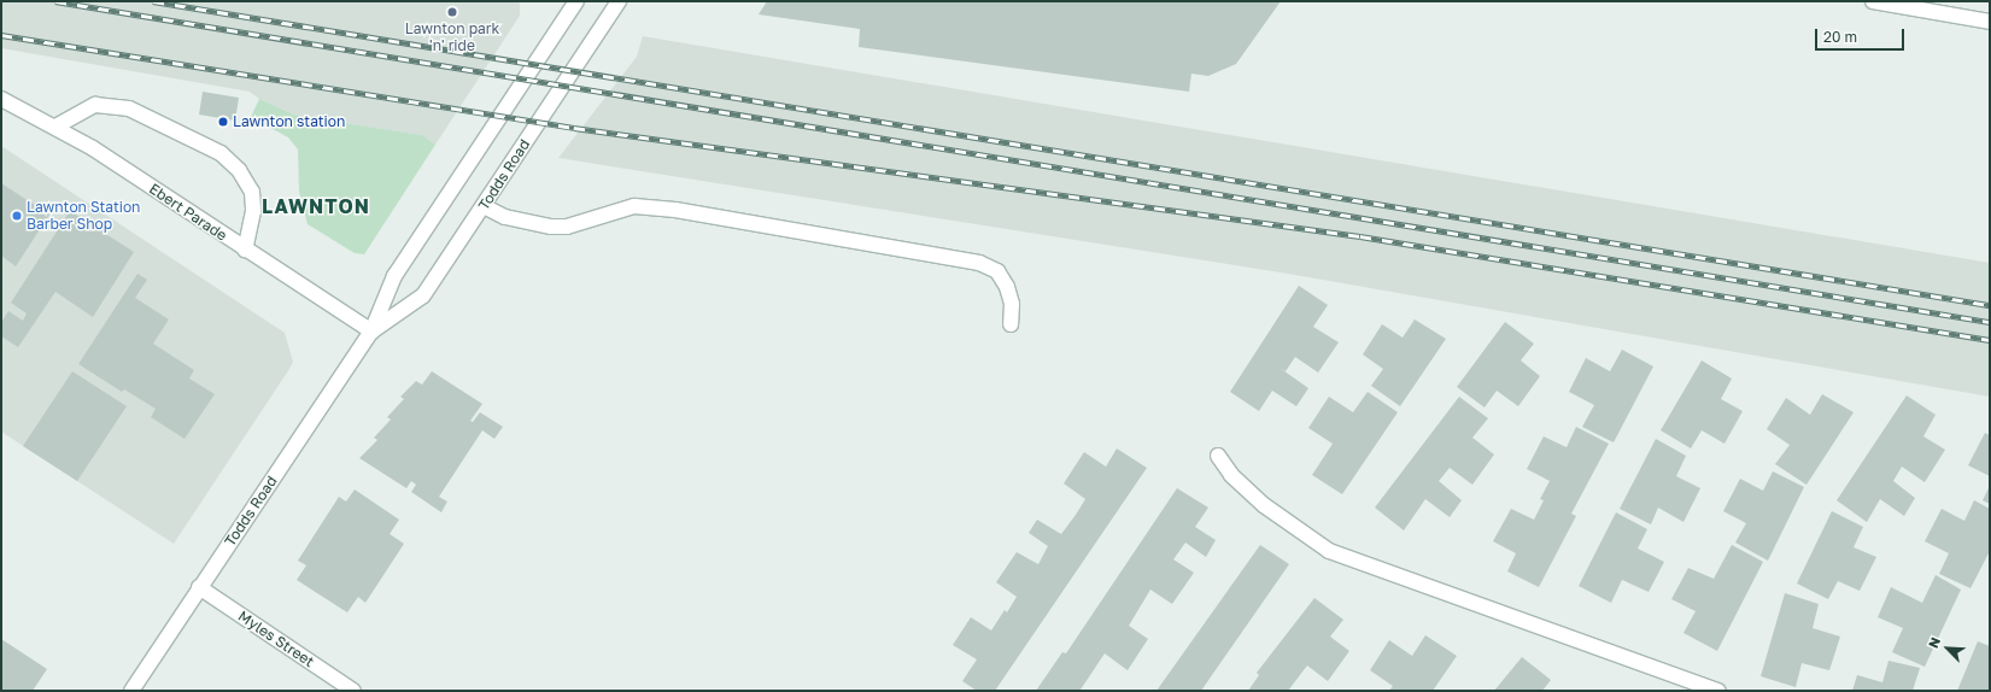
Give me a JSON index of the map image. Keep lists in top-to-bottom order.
{
  "streets": {
    "street": ["Todds Road", "Ebert Parade", "Myles Street"]
  },
  "crossings": [
    ["Todds Road", "Ebert Parade"],
    ["Todds Road", "Myles Street"]
  ],
  "districts": ["LAWNTON"],
  "places": ["Lawnton park 'n' ride", "Lawnton station", "Lawnton Station Barber Shop"],
  "scale_bar": "20 m",
  "north": "top left"
}
